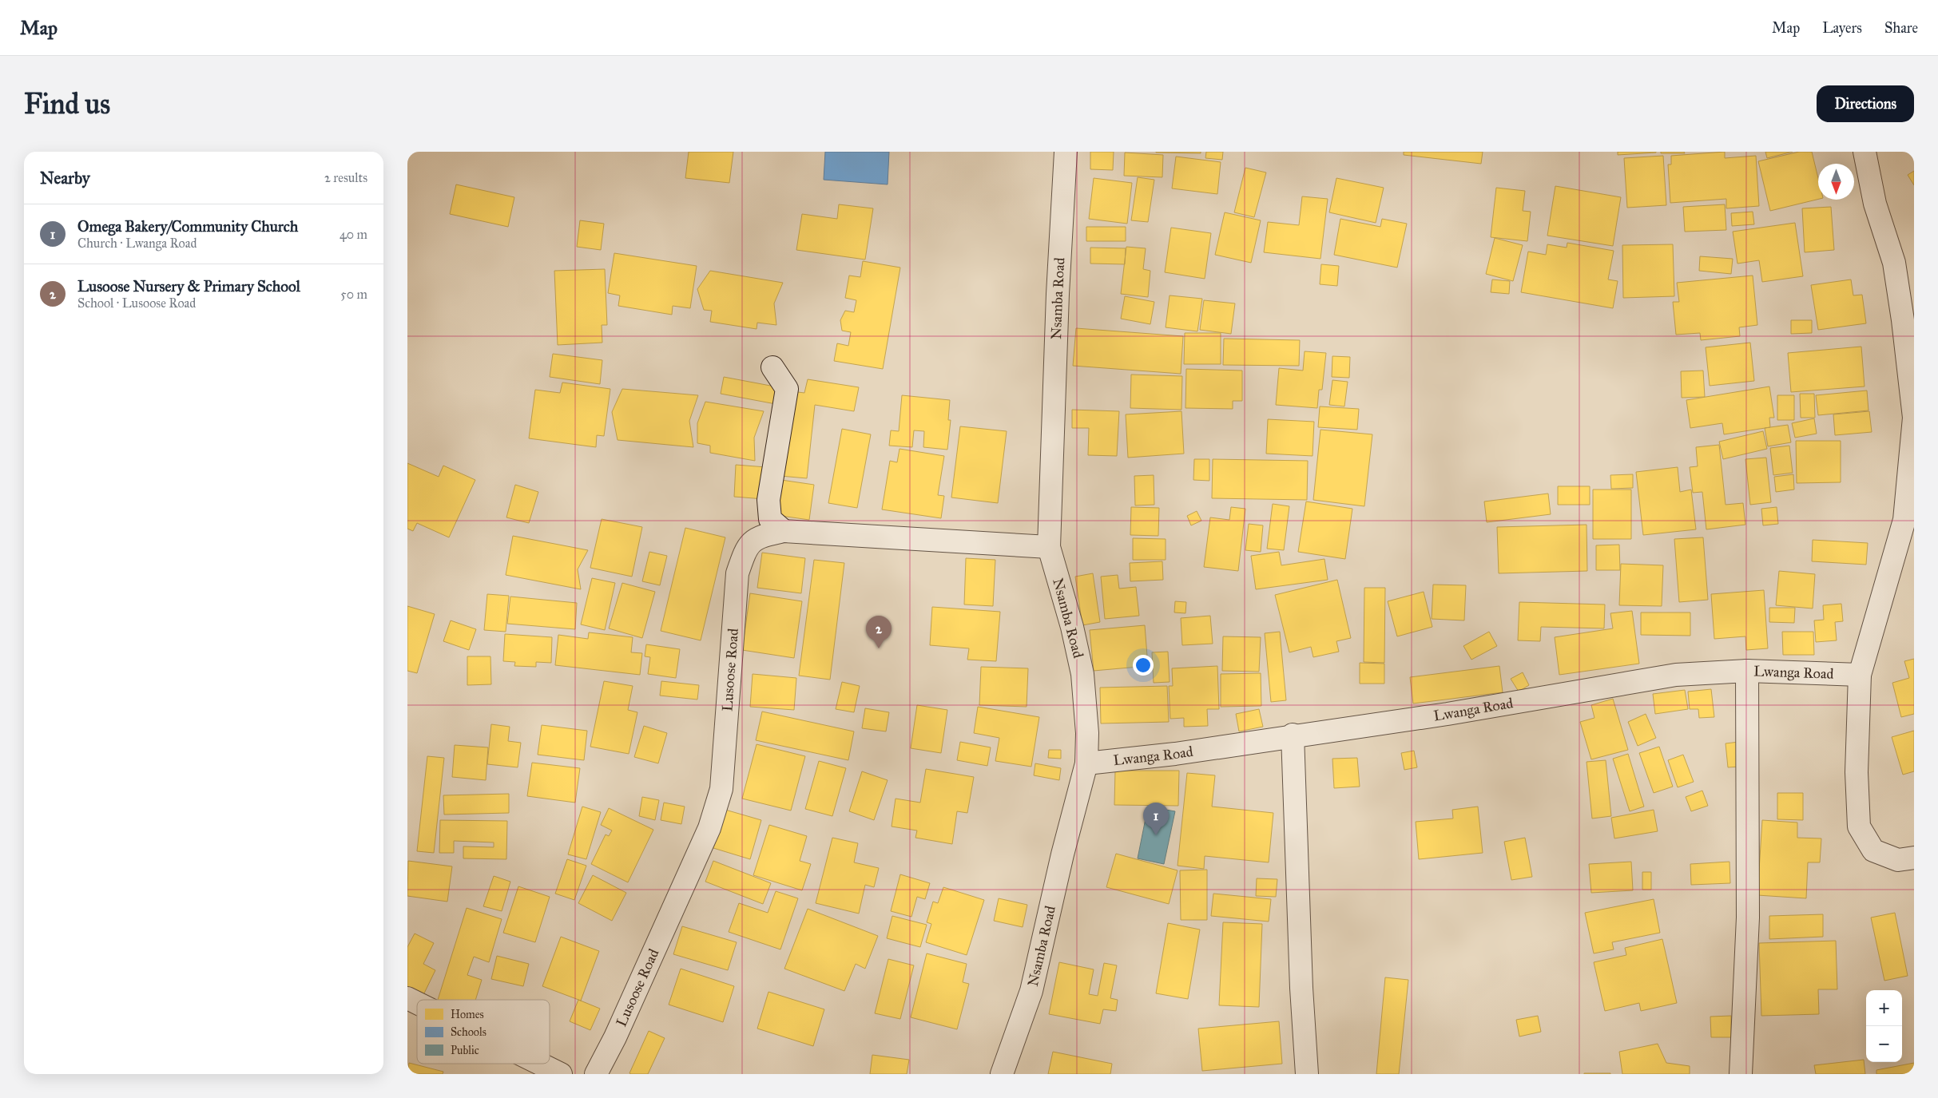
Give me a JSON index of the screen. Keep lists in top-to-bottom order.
{
  "streets": {
    "street": ["Nsamba Road", "Lusoose Road", "Lwanga Road"]
  },
  "crossings": [
    ["Nsamba Road", "Lusoose Road"],
    ["Nsamba Road", "Lwanga Road"]
  ],
  "legend": ["Homes", "Schools", "Public"],
  "north": "bottom",
  "page": {
    "header": "Map",
    "nav": ["Map", "Layers", "Share"],
    "buttons": "Directions",
    "title": "Find us",
    "heading": ["Nearby", "2 results"],
    "list": [
      {
        "mark": "1",
        "name": "Omega Bakery/Community Church",
        "note": "Church · Lwanga Road",
        "value": "40 m"
      },
      {
        "mark": "2",
        "name": "Lusoose Nursery & Primary School",
        "note": "School · Lusoose Road",
        "value": "50 m"
      }
    ],
    "pins": ["2", "1"],
    "map_buttons": ["+", "−"]
  }
}
